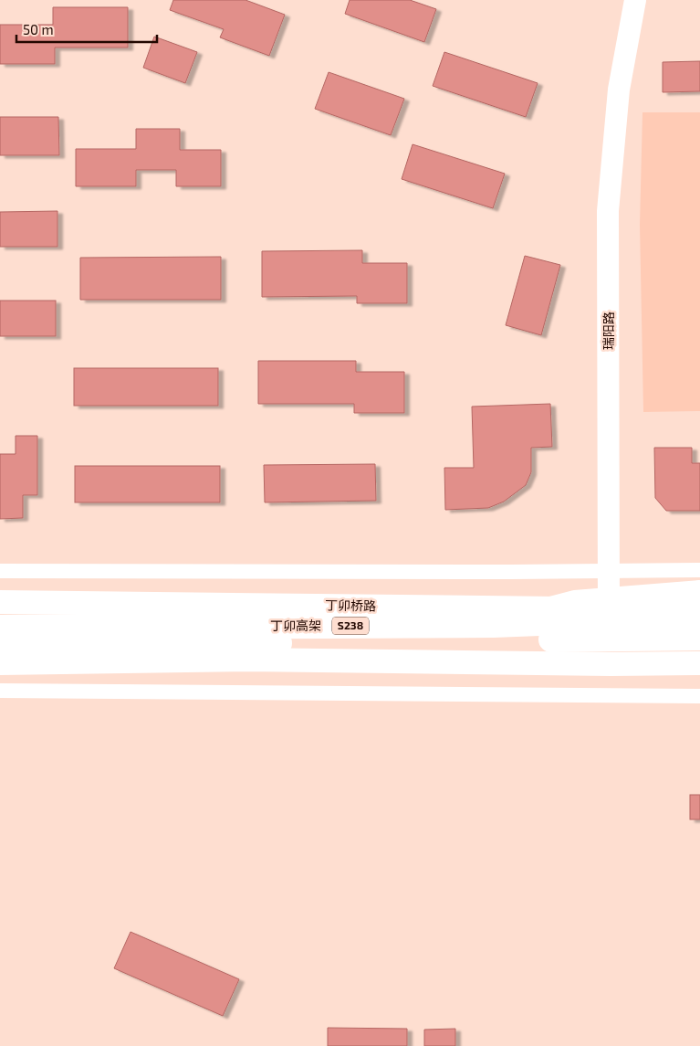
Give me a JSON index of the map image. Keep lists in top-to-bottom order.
{
  "streets": {
    "highway": ["丁卯高架", "S238"],
    "main road": ["丁卯桥路"],
    "street": ["瑞阳路"]
  },
  "crossings": [
    ["瑞阳路", "丁卯桥路"]
  ],
  "scale_bar": "50 m"
}
